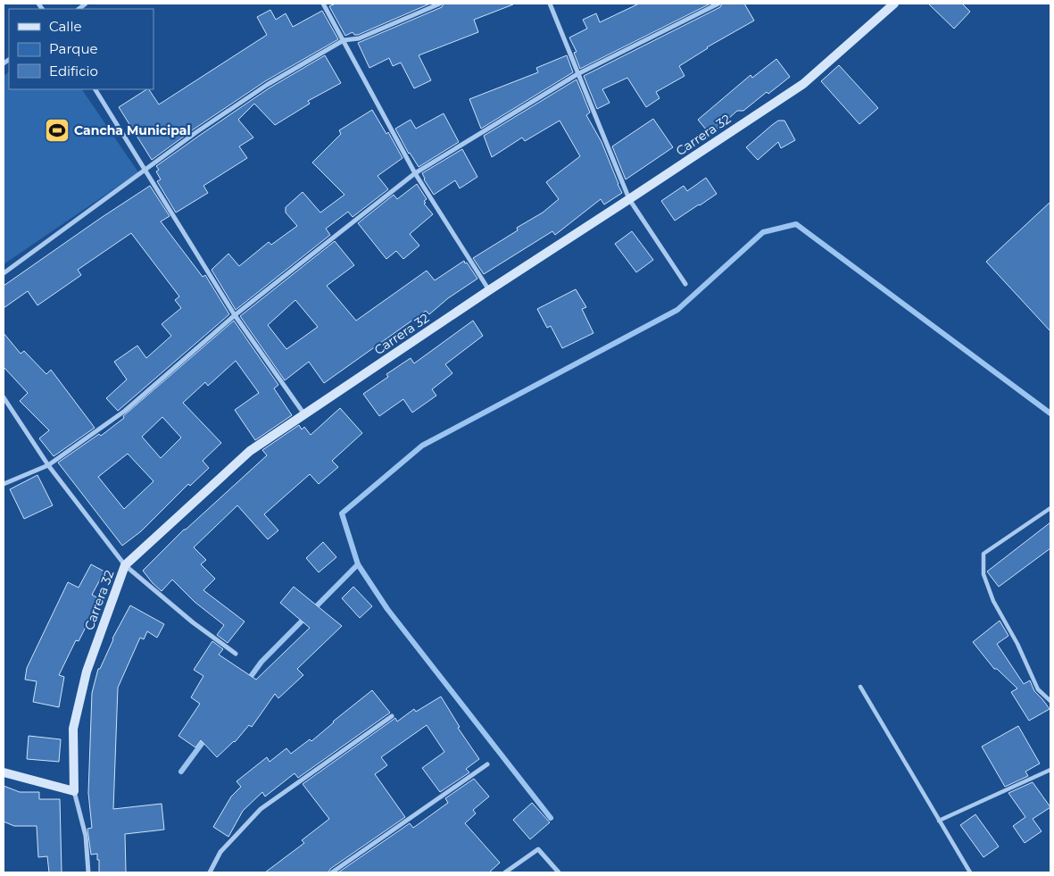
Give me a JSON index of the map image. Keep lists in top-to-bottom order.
{
  "streets": {
    "main road": ["Carrera 32"]
  },
  "places": {
    "sports": ["Cancha Municipal"]
  },
  "legend": ["Calle", "Parque", "Edificio"]
}
